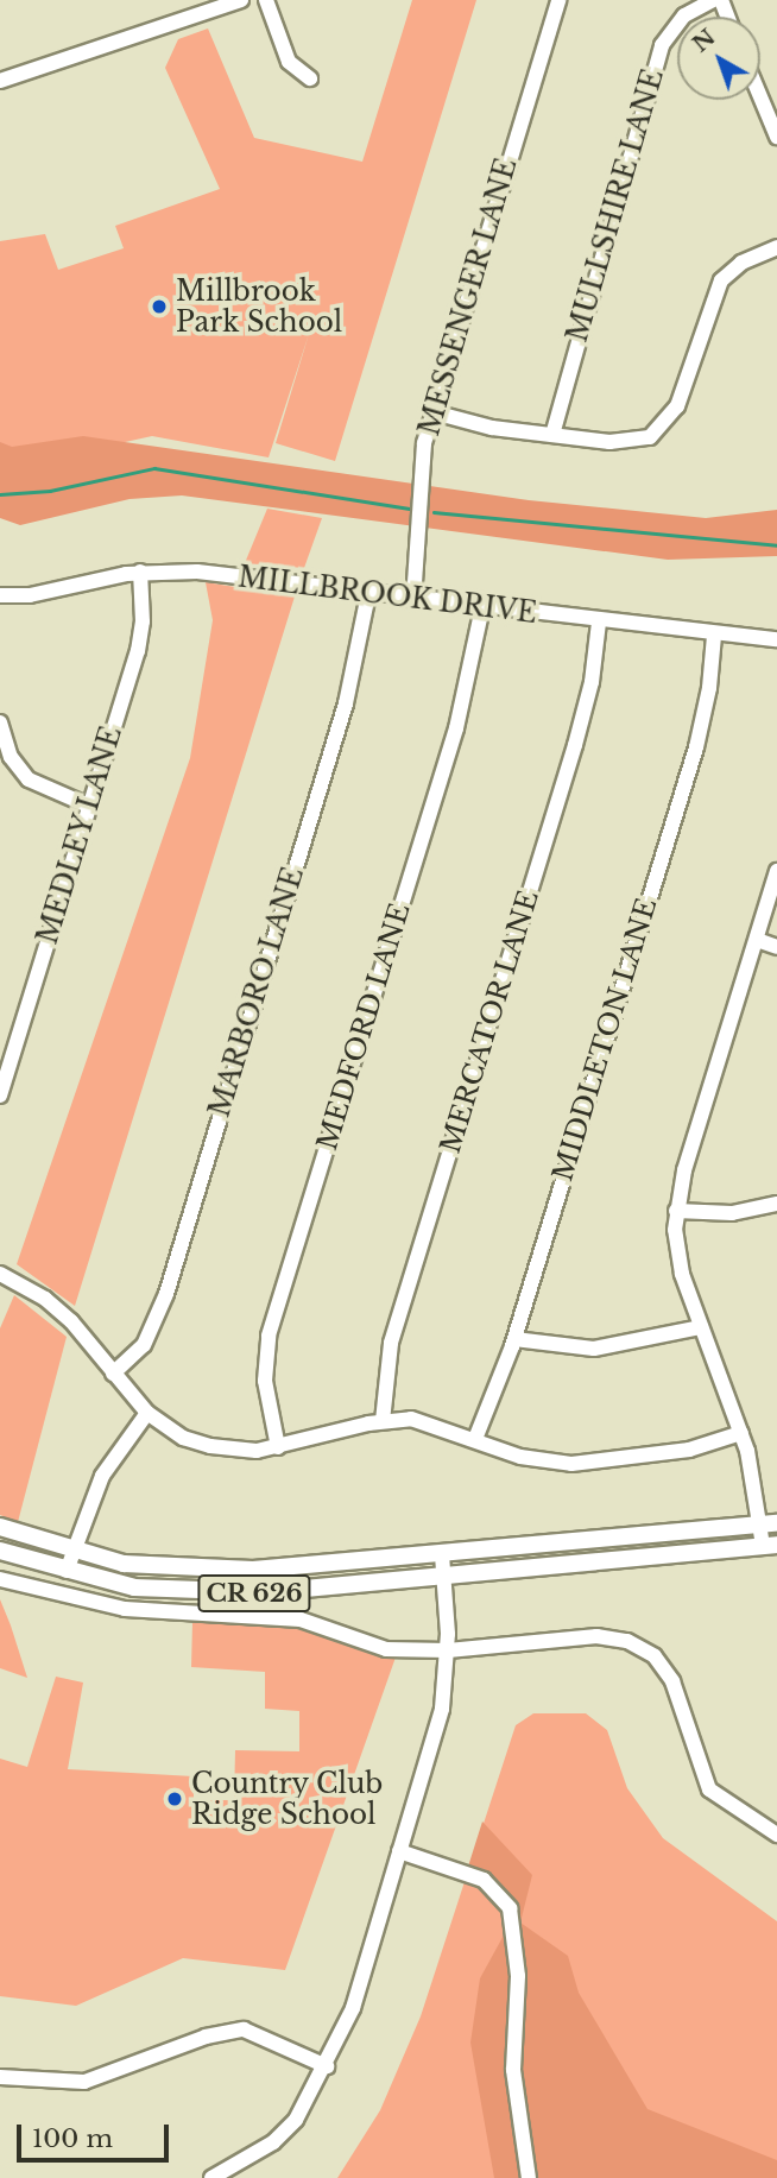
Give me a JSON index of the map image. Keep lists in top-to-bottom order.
{
  "streets": {
    "main road": ["CR 626"],
    "street": [
      "MULLSHIRE LANE",
      "MESSENGER LANE",
      "MILLBROOK DRIVE",
      "MEDLEY LANE",
      "MARBORO LANE",
      "MERCATOR LANE",
      "MEDFORD LANE",
      "MIDDLETON LANE"
    ]
  },
  "crossings": [
    ["MESSENGER LANE", "MILLBROOK DRIVE"],
    ["MILLBROOK DRIVE", "MEDLEY LANE"],
    ["MILLBROOK DRIVE", "MARBORO LANE"],
    ["MILLBROOK DRIVE", "MERCATOR LANE"],
    ["MILLBROOK DRIVE", "MEDFORD LANE"],
    ["MILLBROOK DRIVE", "MIDDLETON LANE"]
  ],
  "places": ["Millbrook Park School", "Country Club Ridge School"],
  "scale_bar": "100 m",
  "north": "top left"
}
